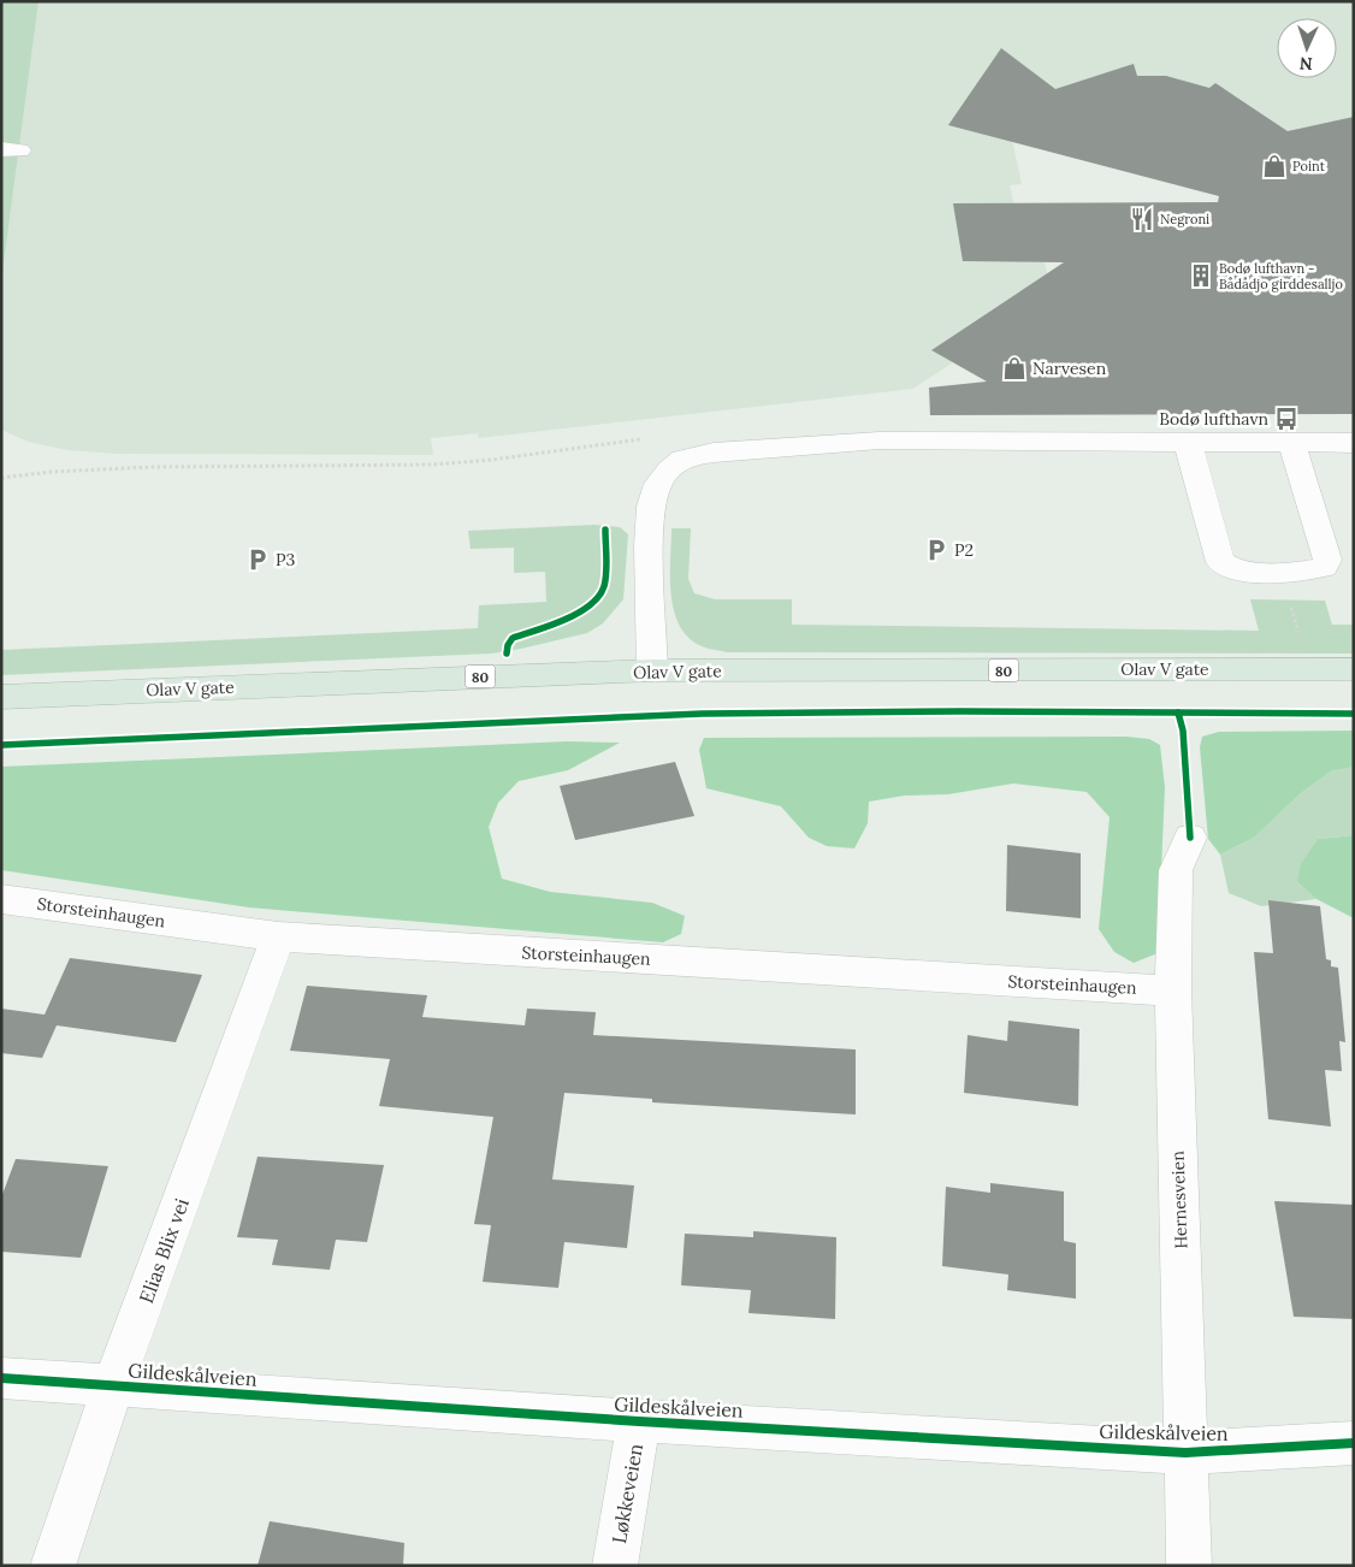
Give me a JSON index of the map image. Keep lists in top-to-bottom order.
{
  "streets": {
    "highway": ["Olav V gate", "80"],
    "street": [
      "Storsteinhaugen",
      "Hernesveien",
      "Elias Blix vei",
      "Gildeskålveien",
      "Løkkeveien"
    ]
  },
  "crossings": [
    ["Storsteinhaugen", "Hernesveien"],
    ["Storsteinhaugen", "Elias Blix vei"],
    ["Hernesveien", "Gildeskålveien"],
    ["Elias Blix vei", "Gildeskålveien"],
    ["Gildeskålveien", "Løkkeveien"]
  ],
  "places": {
    "shop": ["Point", "Narvesen"],
    "restaurant": ["Negroni"],
    "building": ["Bodø lufthavn - Bådådjo girddesalljo"],
    "bus stop": ["Bodø lufthavn"],
    "parking": ["P2", "P3"]
  },
  "north": "bottom"
}
